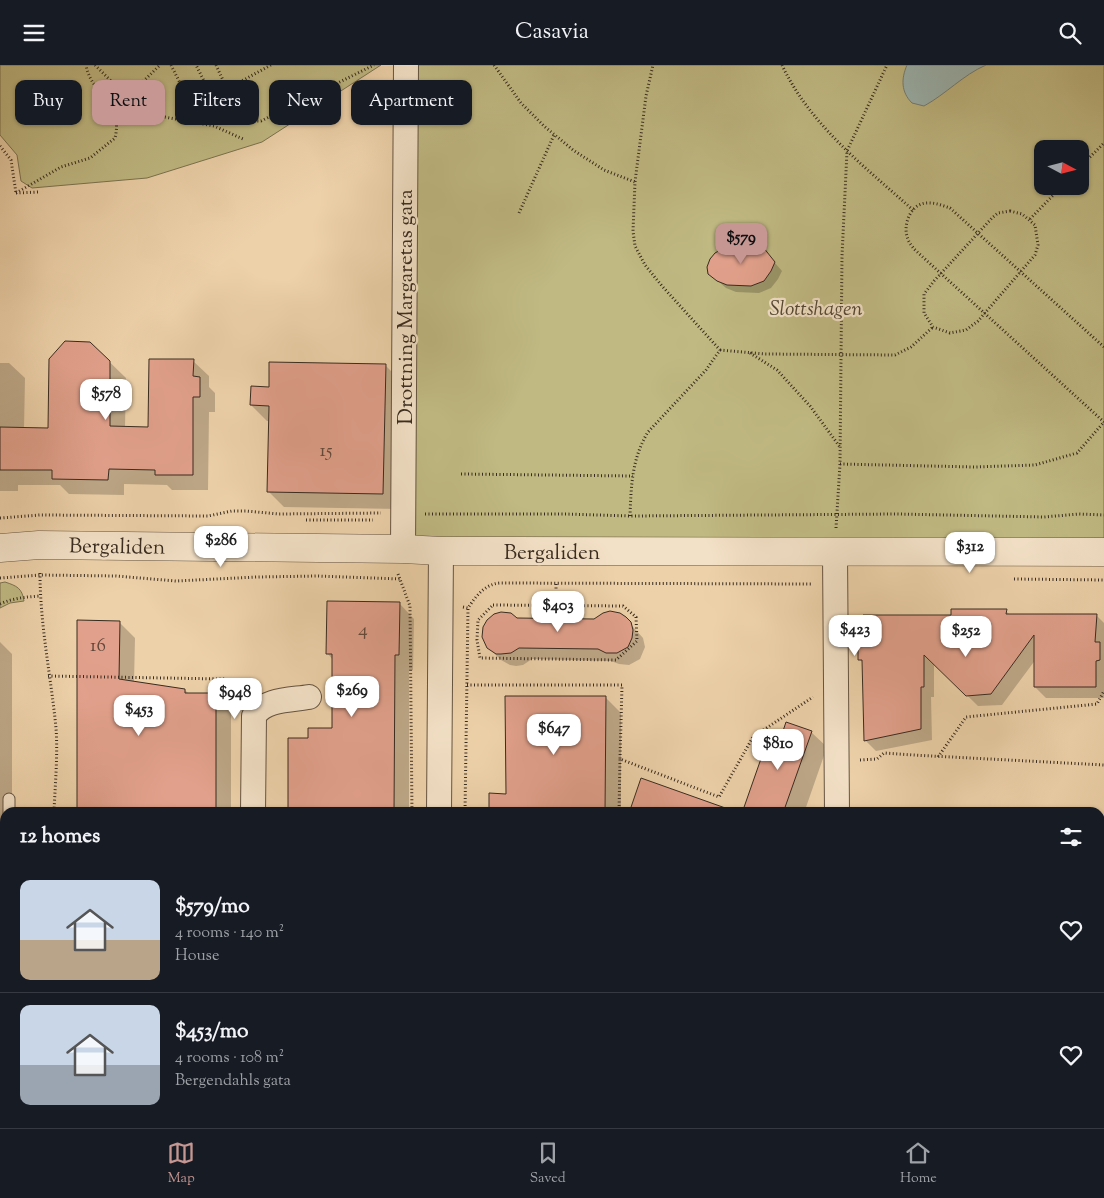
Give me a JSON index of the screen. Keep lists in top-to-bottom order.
{
  "streets": {
    "street": ["Drottning Margaretas gata", "Bergaliden"]
  },
  "crossings": [
    ["Drottning Margaretas gata", "Bergaliden"]
  ],
  "parks": ["Slottshagen"],
  "house_numbers": ["15", "4", "16"],
  "north": "right",
  "page": {
    "header": "Casavia",
    "chip": [
      "Buy",
      "Rent",
      "Filters",
      "New",
      "Apartment"
    ],
    "price": [
      "$579",
      "$578",
      "$286",
      "$312",
      "$403",
      "$423",
      "$252",
      "$269",
      "$948",
      "$453",
      "$647",
      "$810"
    ],
    "heading": "12 homes",
    "list": [
      {
        "name": "$579/mo",
        "note": "4 rooms · 140 m² · House"
      },
      {
        "name": "$453/mo",
        "note": "4 rooms · 108 m² · Bergendahls gata"
      }
    ],
    "tabs": ["Map", "Saved", "Home"]
  }
}
